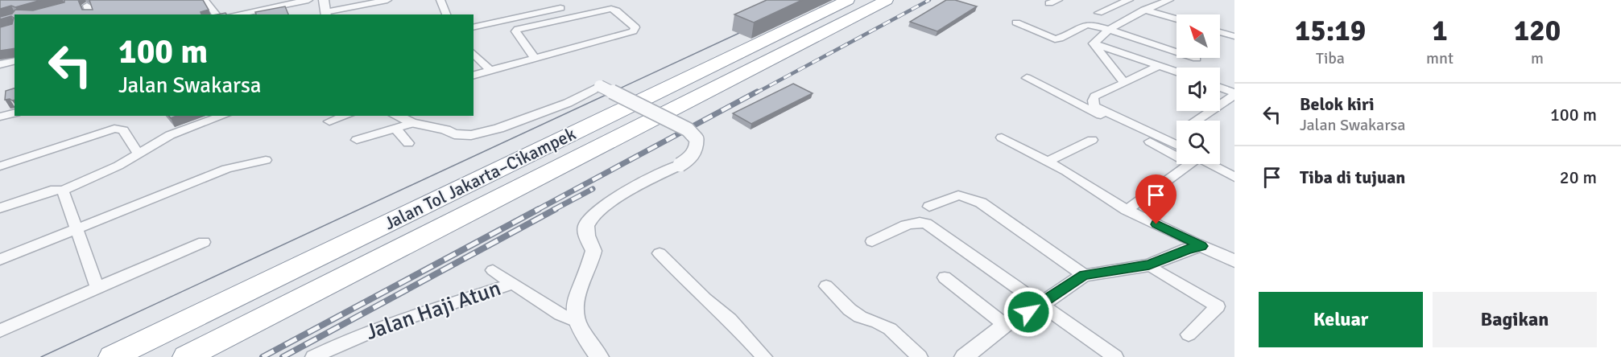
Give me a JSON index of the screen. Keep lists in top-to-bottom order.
{
  "streets": {
    "highway": ["Jalan Tol Jakarta–Cikampek"],
    "street": ["Jalan Haji Atun"]
  },
  "north": "top left",
  "page": {
    "eta": [
      "15:19",
      "Tiba",
      "1",
      "mnt",
      "120",
      "m"
    ],
    "turn": ["100 m", "Jalan Swakarsa"],
    "list": [
      {
        "name": "Belok kiri",
        "note": "Jalan Swakarsa",
        "value": "100 m"
      },
      {
        "name": "Tiba di tujuan",
        "value": "20 m"
      }
    ],
    "buttons": ["Keluar", "Bagikan"]
  }
}
